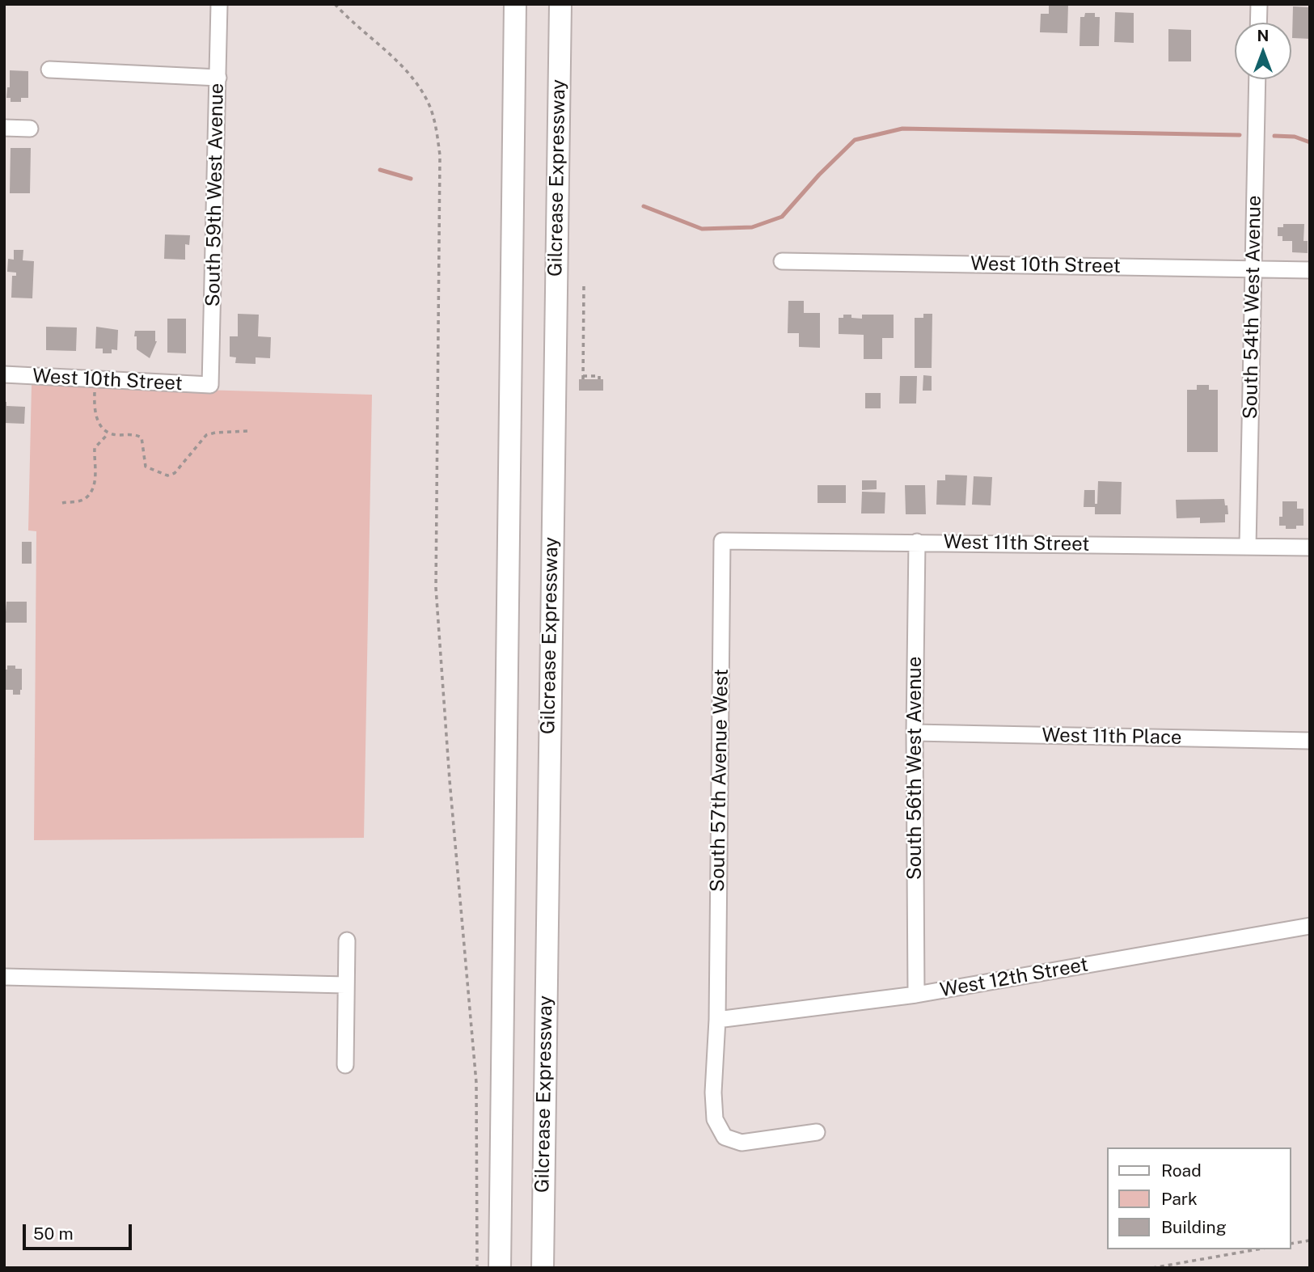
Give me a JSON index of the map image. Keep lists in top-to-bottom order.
{
  "streets": {
    "highway": ["Gilcrease Expressway"],
    "street": [
      "South 59th West Avenue",
      "West 10th Street",
      "South 54th West Avenue",
      "West 11th Street",
      "West 11th Place",
      "South 56th West Avenue",
      "South 57th Avenue West",
      "West 12th Street"
    ]
  },
  "crossings": [
    ["South 59th West Avenue", "West 10th Street"],
    ["West 10th Street", "South 54th West Avenue"],
    ["South 54th West Avenue", "West 11th Street"],
    ["West 11th Street", "South 56th West Avenue"],
    ["West 11th Street", "South 57th Avenue West"],
    ["West 11th Place", "South 56th West Avenue"],
    ["South 56th West Avenue", "West 12th Street"],
    ["South 57th Avenue West", "West 12th Street"]
  ],
  "legend": ["Road", "Park", "Building"],
  "scale_bar": "50 m",
  "north": "top"
}
